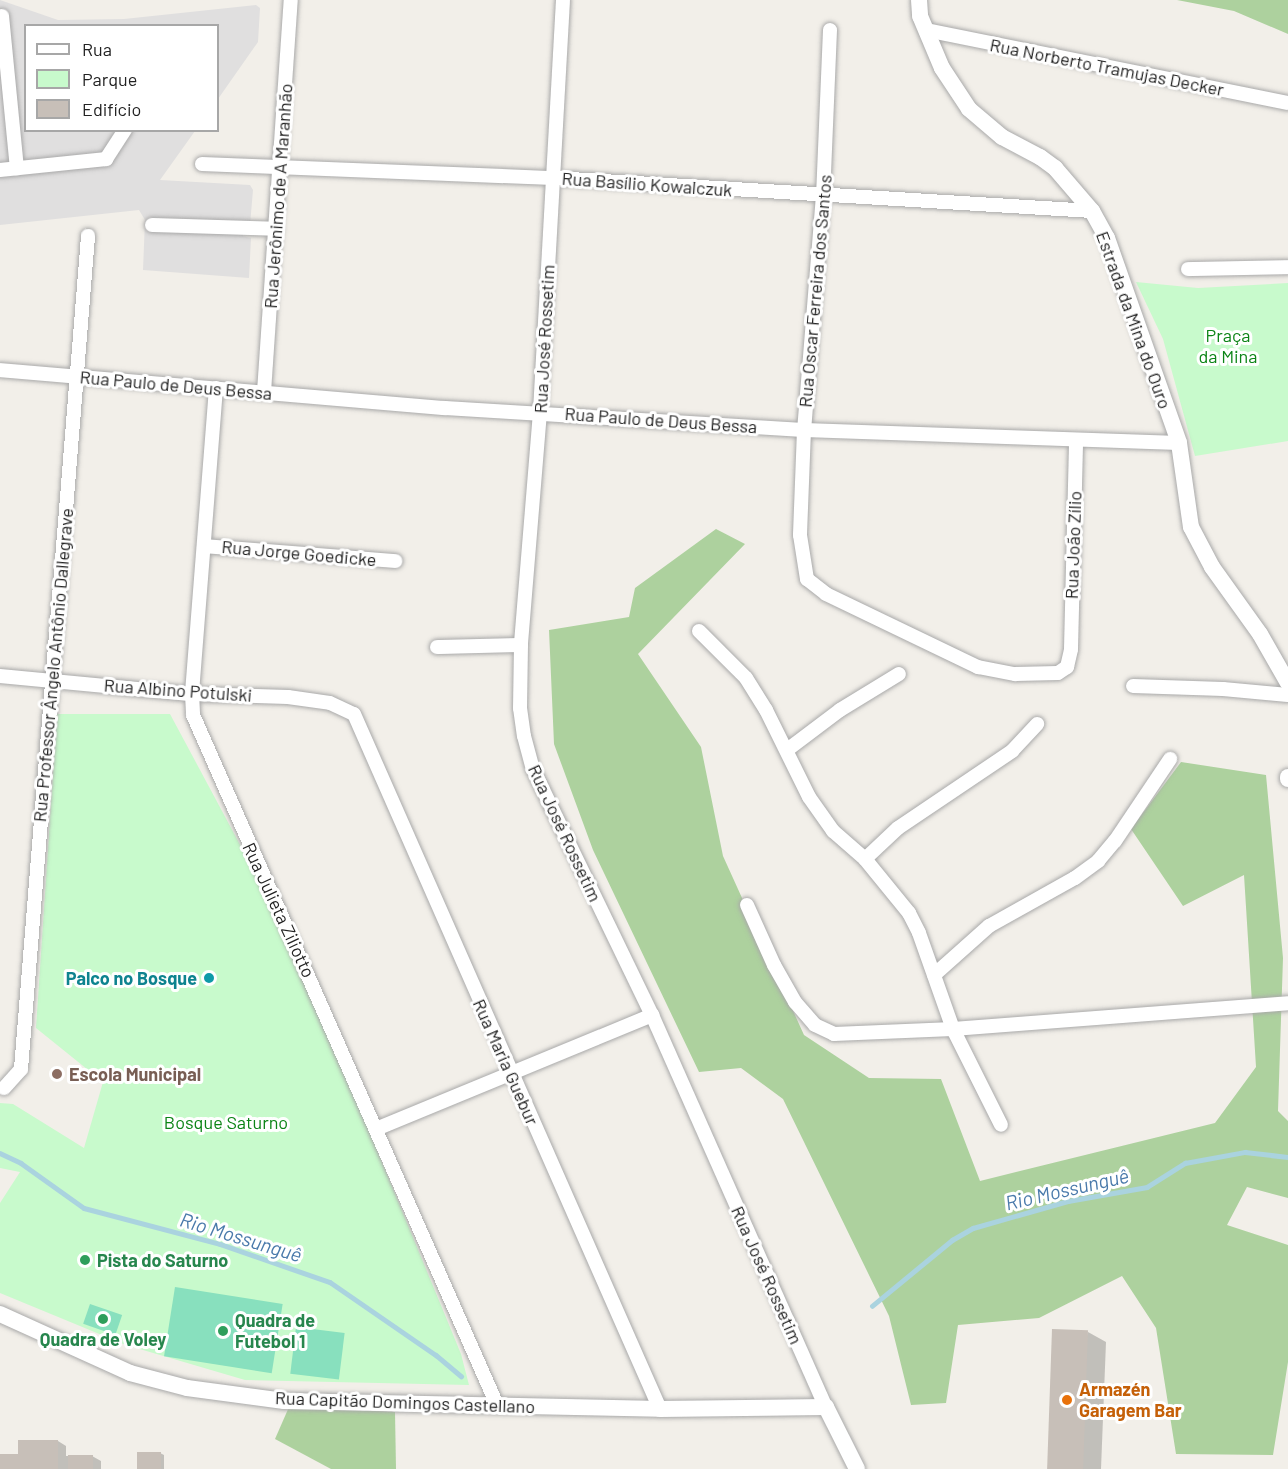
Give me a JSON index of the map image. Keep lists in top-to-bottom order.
{
  "streets": {
    "street": [
      "Rua Norberto Tramujas Decker",
      "Rua Basílio Kowalczuk",
      "Rua Jerônimo de A Maranhão",
      "Rua Oscar Ferreira dos Santos",
      "Estrada da Mina do Ouro",
      "Rua José Rossetim",
      "Rua Paulo de Deus Bessa",
      "Rua João Zílio",
      "Rua Jorge Goedicke",
      "Rua Professor Ângelo Antônio Dallegrave",
      "Rua Albino Potulski",
      "Rua Julieta Ziliotto",
      "Rua Maria Guebur",
      "Rua Capitão Domingos Castellano"
    ]
  },
  "crossings": [
    ["Rua Norberto Tramujas Decker", "Estrada da Mina do Ouro"],
    ["Rua Basílio Kowalczuk", "Rua Jerônimo de A Maranhão"],
    ["Rua Basílio Kowalczuk", "Rua Oscar Ferreira dos Santos"],
    ["Rua Basílio Kowalczuk", "Estrada da Mina do Ouro"],
    ["Rua Basílio Kowalczuk", "Rua José Rossetim"],
    ["Rua Jerônimo de A Maranhão", "Rua Paulo de Deus Bessa"],
    ["Rua Oscar Ferreira dos Santos", "Rua Paulo de Deus Bessa"],
    ["Rua Oscar Ferreira dos Santos", "Rua João Zílio"],
    ["Estrada da Mina do Ouro", "Rua Paulo de Deus Bessa"],
    ["Rua José Rossetim", "Rua Paulo de Deus Bessa"],
    ["Rua José Rossetim", "Rua Capitão Domingos Castellano"],
    ["Rua Paulo de Deus Bessa", "Rua João Zílio"],
    ["Rua Paulo de Deus Bessa", "Rua Professor Ângelo Antônio Dallegrave"],
    ["Rua Paulo de Deus Bessa", "Rua Julieta Ziliotto"],
    ["Rua Jorge Goedicke", "Rua Julieta Ziliotto"],
    ["Rua Professor Ângelo Antônio Dallegrave", "Rua Albino Potulski"],
    ["Rua Albino Potulski", "Rua Julieta Ziliotto"],
    ["Rua Albino Potulski", "Rua Maria Guebur"],
    ["Rua Julieta Ziliotto", "Rua Capitão Domingos Castellano"],
    ["Rua Maria Guebur", "Rua Capitão Domingos Castellano"]
  ],
  "water": ["Rio Mossunguê"],
  "parks": ["Praça da Mina", "Bosque Saturno"],
  "places": [
    "Palco no Bosque",
    "Escola Municipal",
    "Pista do Saturno",
    "Quadra de Voley",
    "Quadra de Futebol 1",
    "Armazén Garagem Bar"
  ],
  "legend": ["Rua", "Parque", "Edifício"]
}
